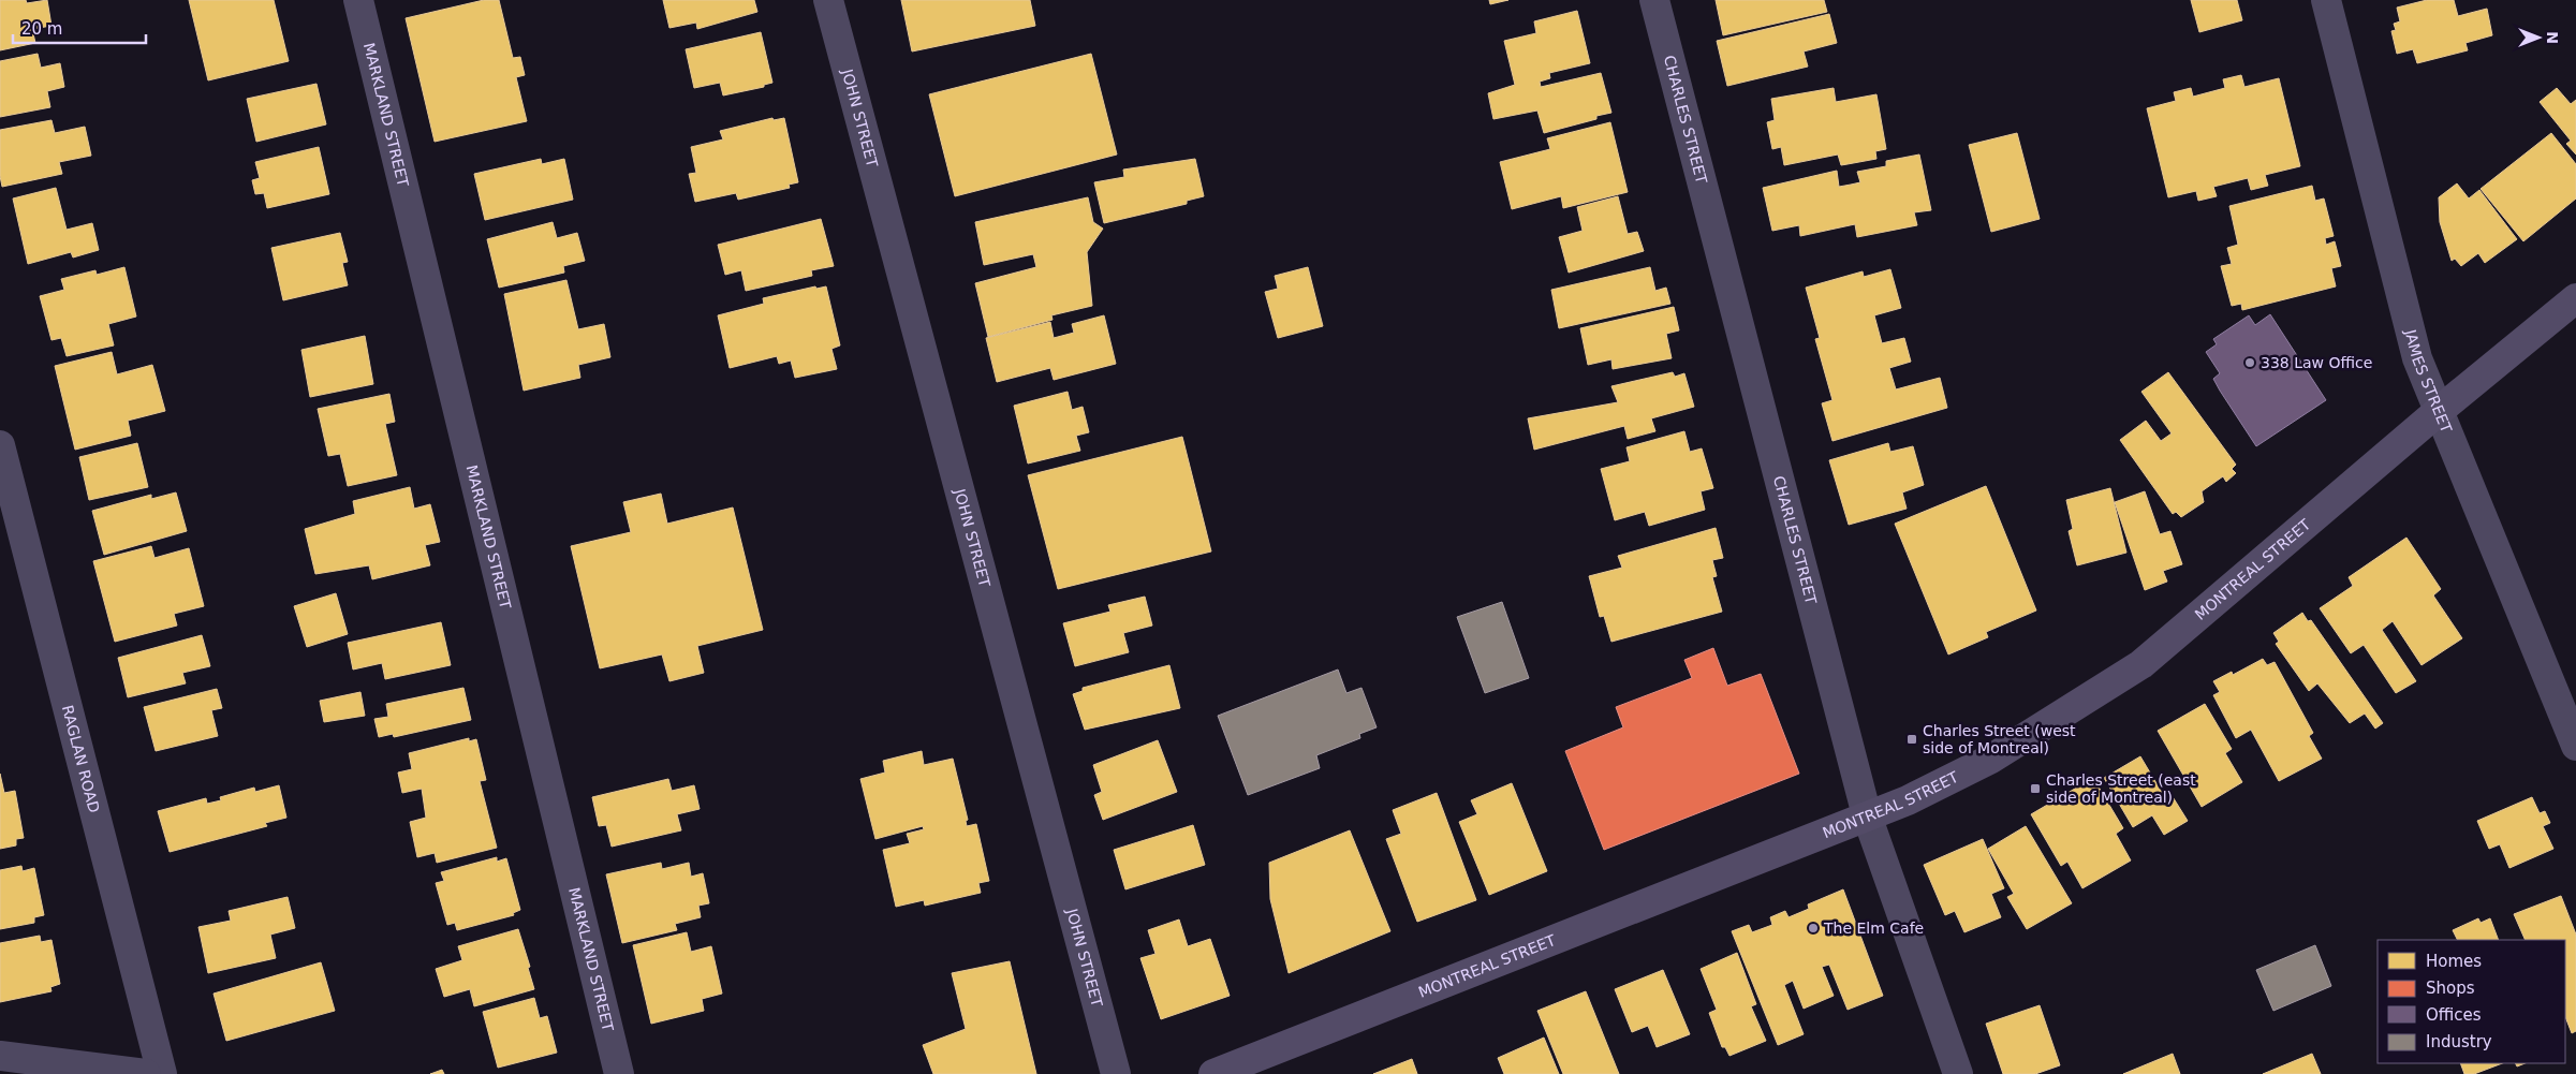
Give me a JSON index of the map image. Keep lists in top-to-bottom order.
{
  "streets": {
    "main road": ["MONTREAL STREET"],
    "street": [
      "MARKLAND STREET",
      "JOHN STREET",
      "CHARLES STREET",
      "JAMES STREET",
      "RAGLAN ROAD"
    ]
  },
  "crossings": [
    ["CHARLES STREET", "MONTREAL STREET"],
    ["JAMES STREET", "MONTREAL STREET"]
  ],
  "places": {
    "other": ["338 Law Office", "The Elm Cafe"],
    "transit": ["Charles Street (west side of Montreal)", "Charles Street (east side of Montreal)"]
  },
  "legend": [
    "Homes",
    "Shops",
    "Offices",
    "Industry"
  ],
  "scale_bar": "20 m",
  "north": "right"
}
